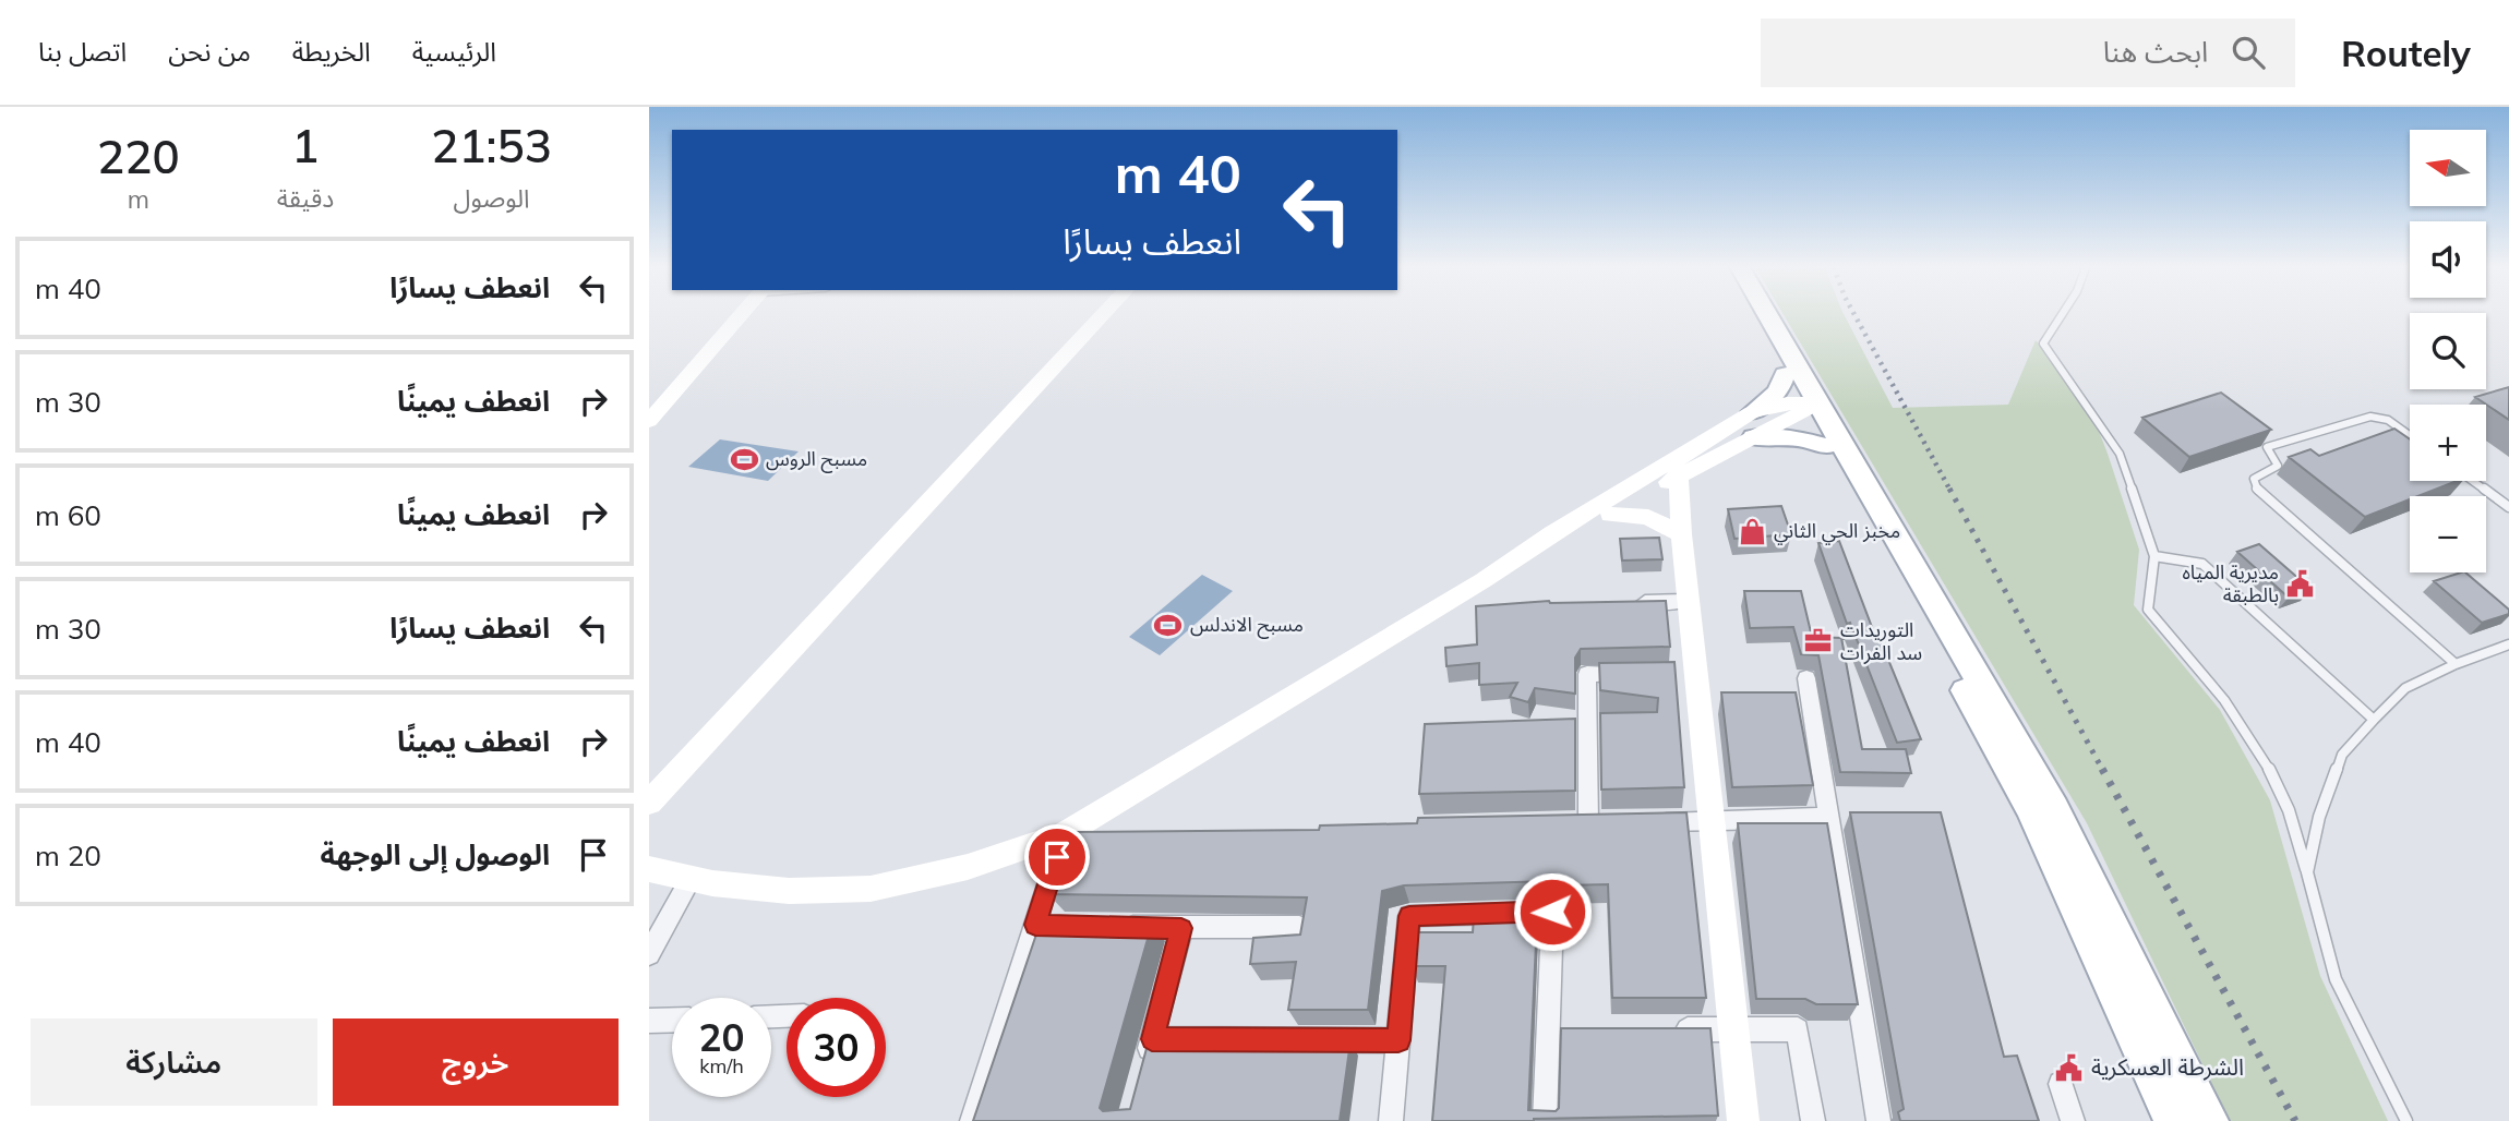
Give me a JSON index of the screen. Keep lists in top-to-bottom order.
{
  "places": {
    "sports": ["مسبح الروس", "مسبح الاندلس"],
    "shop": ["مخبز الحي الثاني"],
    "public building": ["مديرية المياه بالطبقة", "الشرطة العسكرية"],
    "office": ["التوريدات سد الفرات"]
  },
  "north": "left",
  "page": {
    "header": "Routely",
    "search": "ابحث هنا",
    "nav": [
      "الرئيسية",
      "الخريطة",
      "من نحن",
      "اتصل بنا"
    ],
    "eta": [
      "21:53",
      "الوصول",
      "1",
      "دقيقة",
      "220",
      "m"
    ],
    "map_buttons": ["+", "−"],
    "turn": ["40 m", "انعطف يسارًا"],
    "list": [
      {
        "name": "انعطف يسارًا",
        "value": "40 m"
      },
      {
        "name": "انعطف يمينًا",
        "value": "30 m"
      },
      {
        "name": "انعطف يمينًا",
        "value": "60 m"
      },
      {
        "name": "انعطف يسارًا",
        "value": "30 m"
      },
      {
        "name": "انعطف يمينًا",
        "value": "40 m"
      },
      {
        "name": "الوصول إلى الوجهة",
        "value": "20 m"
      }
    ],
    "speed": "20 km/h",
    "limit": "30",
    "buttons": ["خروج", "مشاركة"]
  }
}
